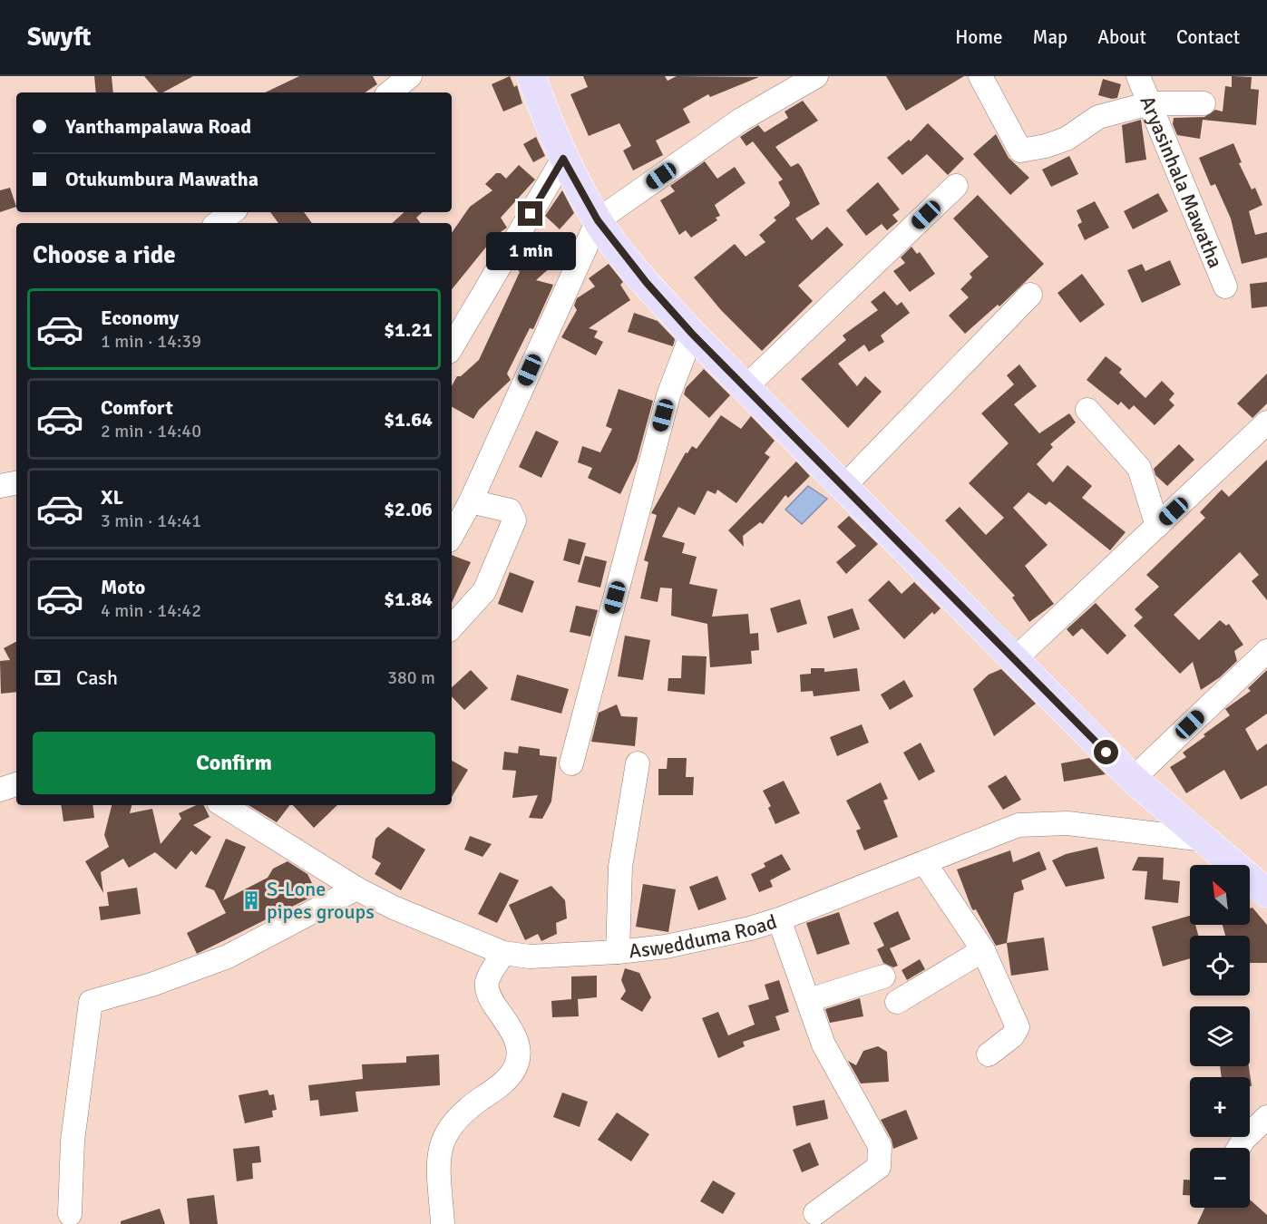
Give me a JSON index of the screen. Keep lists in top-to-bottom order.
{
  "streets": {
    "street": ["Aryasinhala Mawatha", "Aswedduma Road"]
  },
  "places": {
    "building": ["S-Lone pipes groups"]
  },
  "north": "top left",
  "page": {
    "header": "Swyft",
    "nav": [
      "Home",
      "Map",
      "About",
      "Contact"
    ],
    "banner": ["Yanthampalawa Road", "Otukumbura Mawatha"],
    "heading": "Choose a ride",
    "bubble": "1 min",
    "list": [
      {
        "name": "Economy",
        "note": "1 min · 14:39",
        "value": "$1.21"
      },
      {
        "name": "Comfort",
        "note": "2 min · 14:40",
        "value": "$1.64"
      },
      {
        "name": "XL",
        "note": "3 min · 14:41",
        "value": "$2.06"
      },
      {
        "name": "Moto",
        "note": "4 min · 14:42",
        "value": "$1.84"
      }
    ],
    "pay": ["Cash", "380 m"],
    "buttons": "Confirm",
    "map_buttons": ["+", "−"]
  }
}
